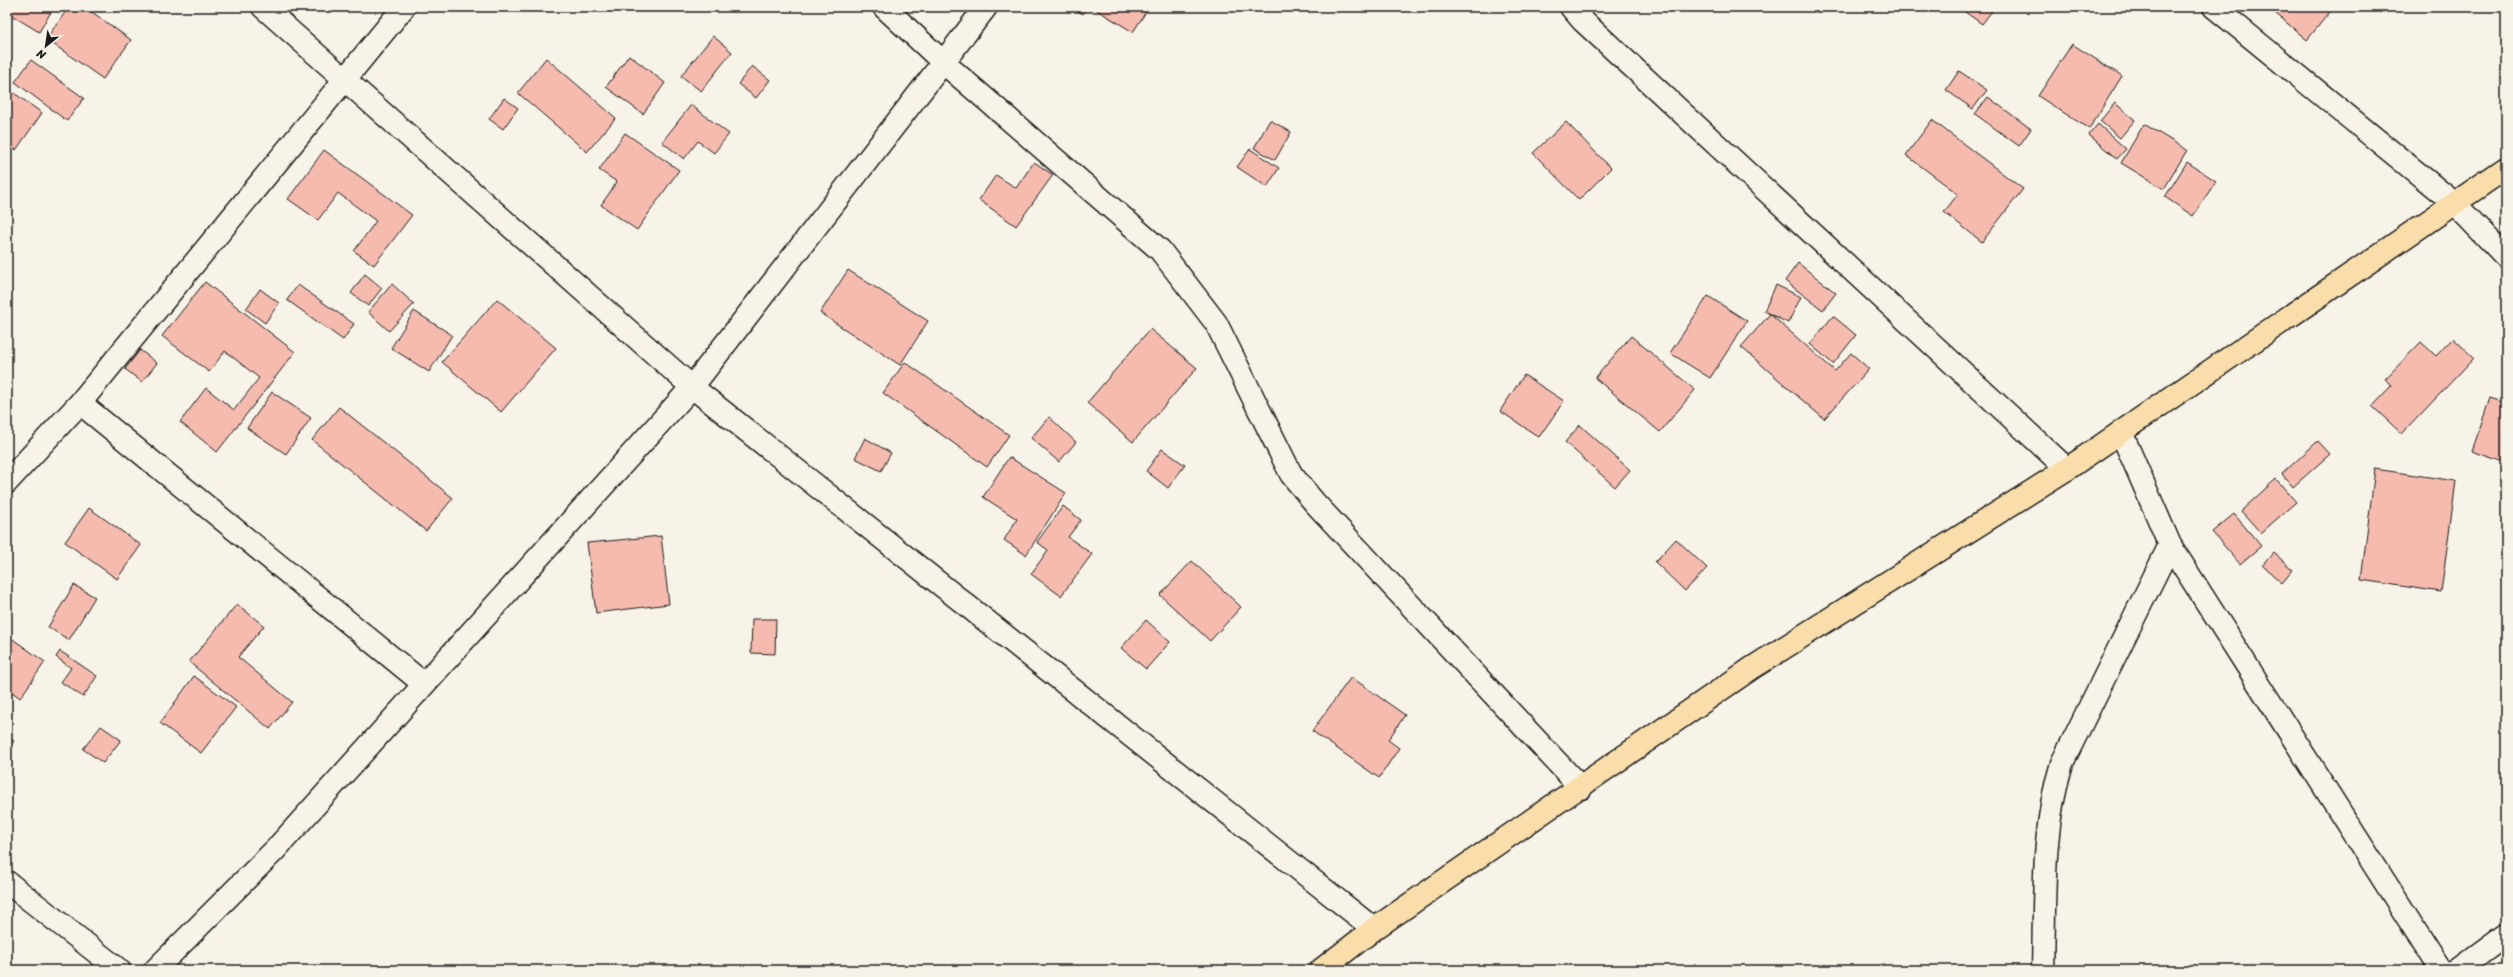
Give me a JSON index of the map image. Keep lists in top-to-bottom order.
{
  "north": "bottom left"
}
